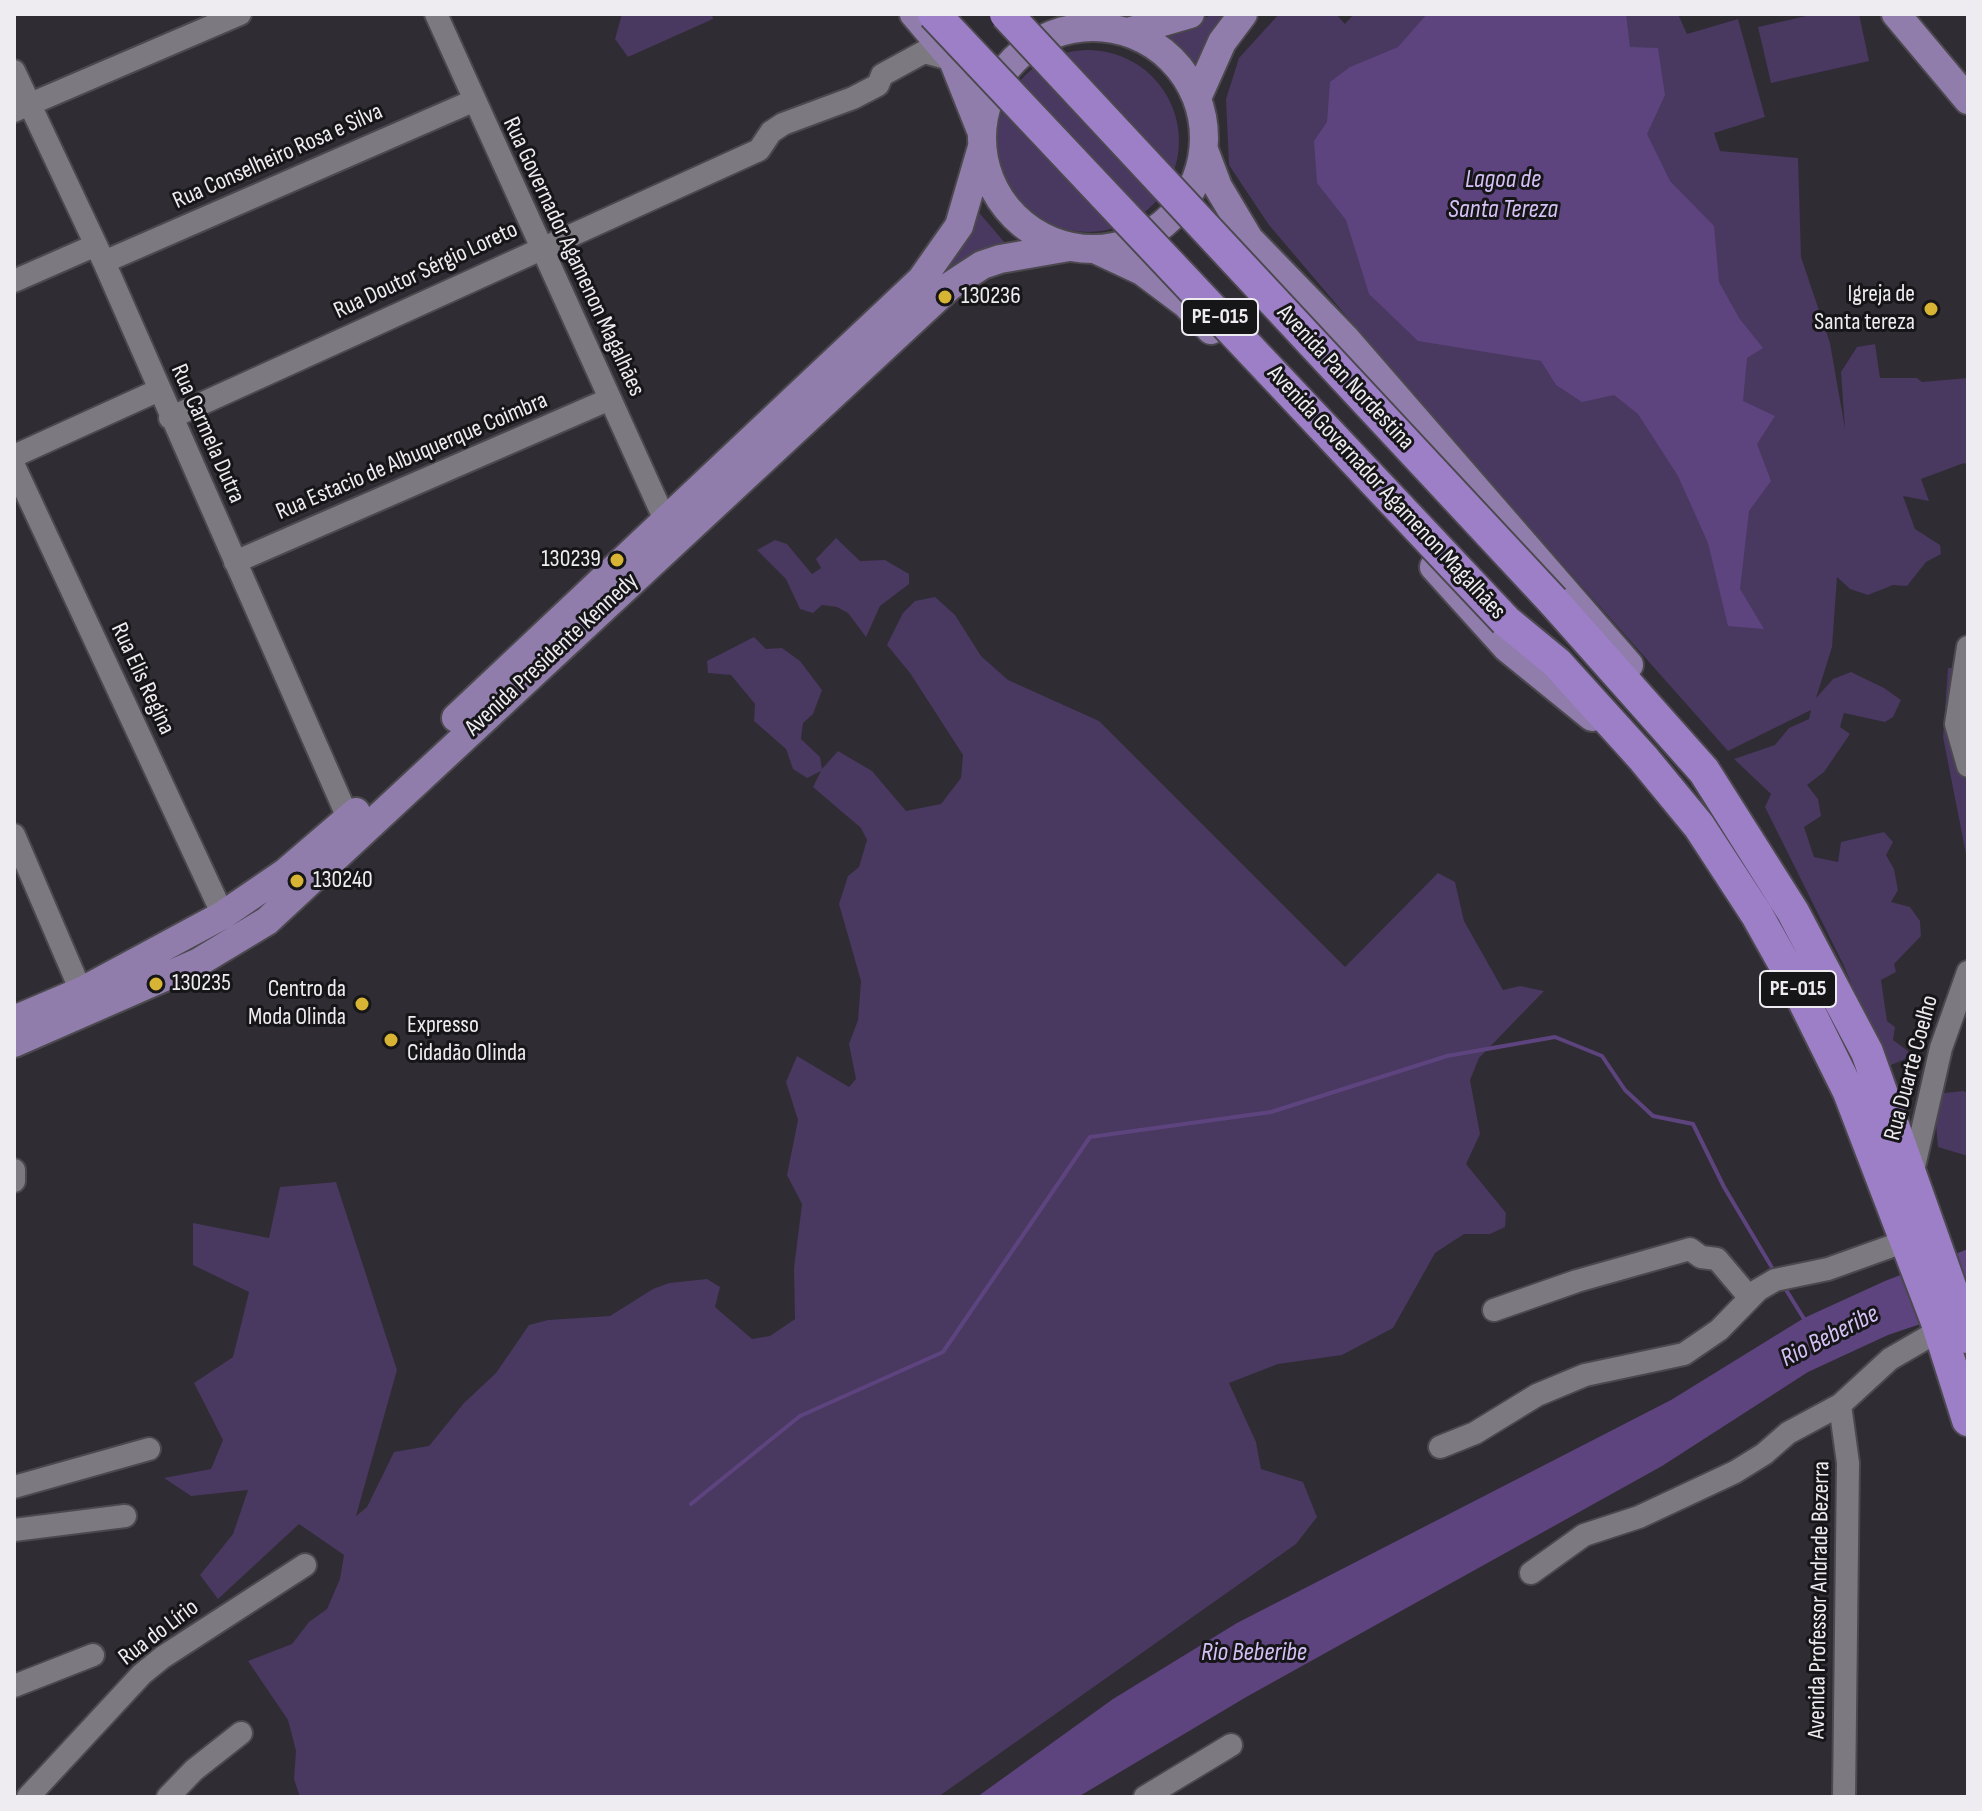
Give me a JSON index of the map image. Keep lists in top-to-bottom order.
{
  "streets": {
    "highway": ["PE-015", "Avenida Pan Nordestina", "Avenida Governador Agamenon Magalhães"],
    "main road": ["Avenida Presidente Kennedy"],
    "street": [
      "Rua Conselheiro Rosa e Silva",
      "Rua Governador Agamenon Magalhães",
      "Rua Doutor Sérgio Loreto",
      "Rua Carmela Dutra",
      "Rua Estacio de Albuquerque Coimbra",
      "Rua Elis Regina",
      "Rua Duarte Coelho",
      "Avenida Professor Andrade Bezerra",
      "Rua do Lírio"
    ]
  },
  "crossings": [
    ["Rua Conselheiro Rosa e Silva", "Rua Governador Agamenon Magalhães"],
    ["Rua Conselheiro Rosa e Silva", "Rua Carmela Dutra"],
    ["Rua Governador Agamenon Magalhães", "Rua Doutor Sérgio Loreto"],
    ["Rua Governador Agamenon Magalhães", "Rua Estacio de Albuquerque Coimbra"],
    ["Rua Governador Agamenon Magalhães", "Avenida Presidente Kennedy"],
    ["Rua Doutor Sérgio Loreto", "Rua Carmela Dutra"],
    ["Avenida Pan Nordestina", "Avenida Governador Agamenon Magalhães"],
    ["Rua Carmela Dutra", "Rua Estacio de Albuquerque Coimbra"],
    ["Rua Carmela Dutra", "Avenida Presidente Kennedy"],
    ["Avenida Governador Agamenon Magalhães", "Avenida Presidente Kennedy"],
    ["Avenida Governador Agamenon Magalhães", "Rua Duarte Coelho"],
    ["Avenida Presidente Kennedy", "Rua Elis Regina"]
  ],
  "water": ["Lagoa de Santa Tereza", "Rio Beberibe"],
  "places": [
    "130236",
    "Igreja de Santa tereza",
    "130239",
    "130240",
    "130235",
    "Centro da Moda Olinda",
    "Expresso Cidadão Olinda"
  ]
}
